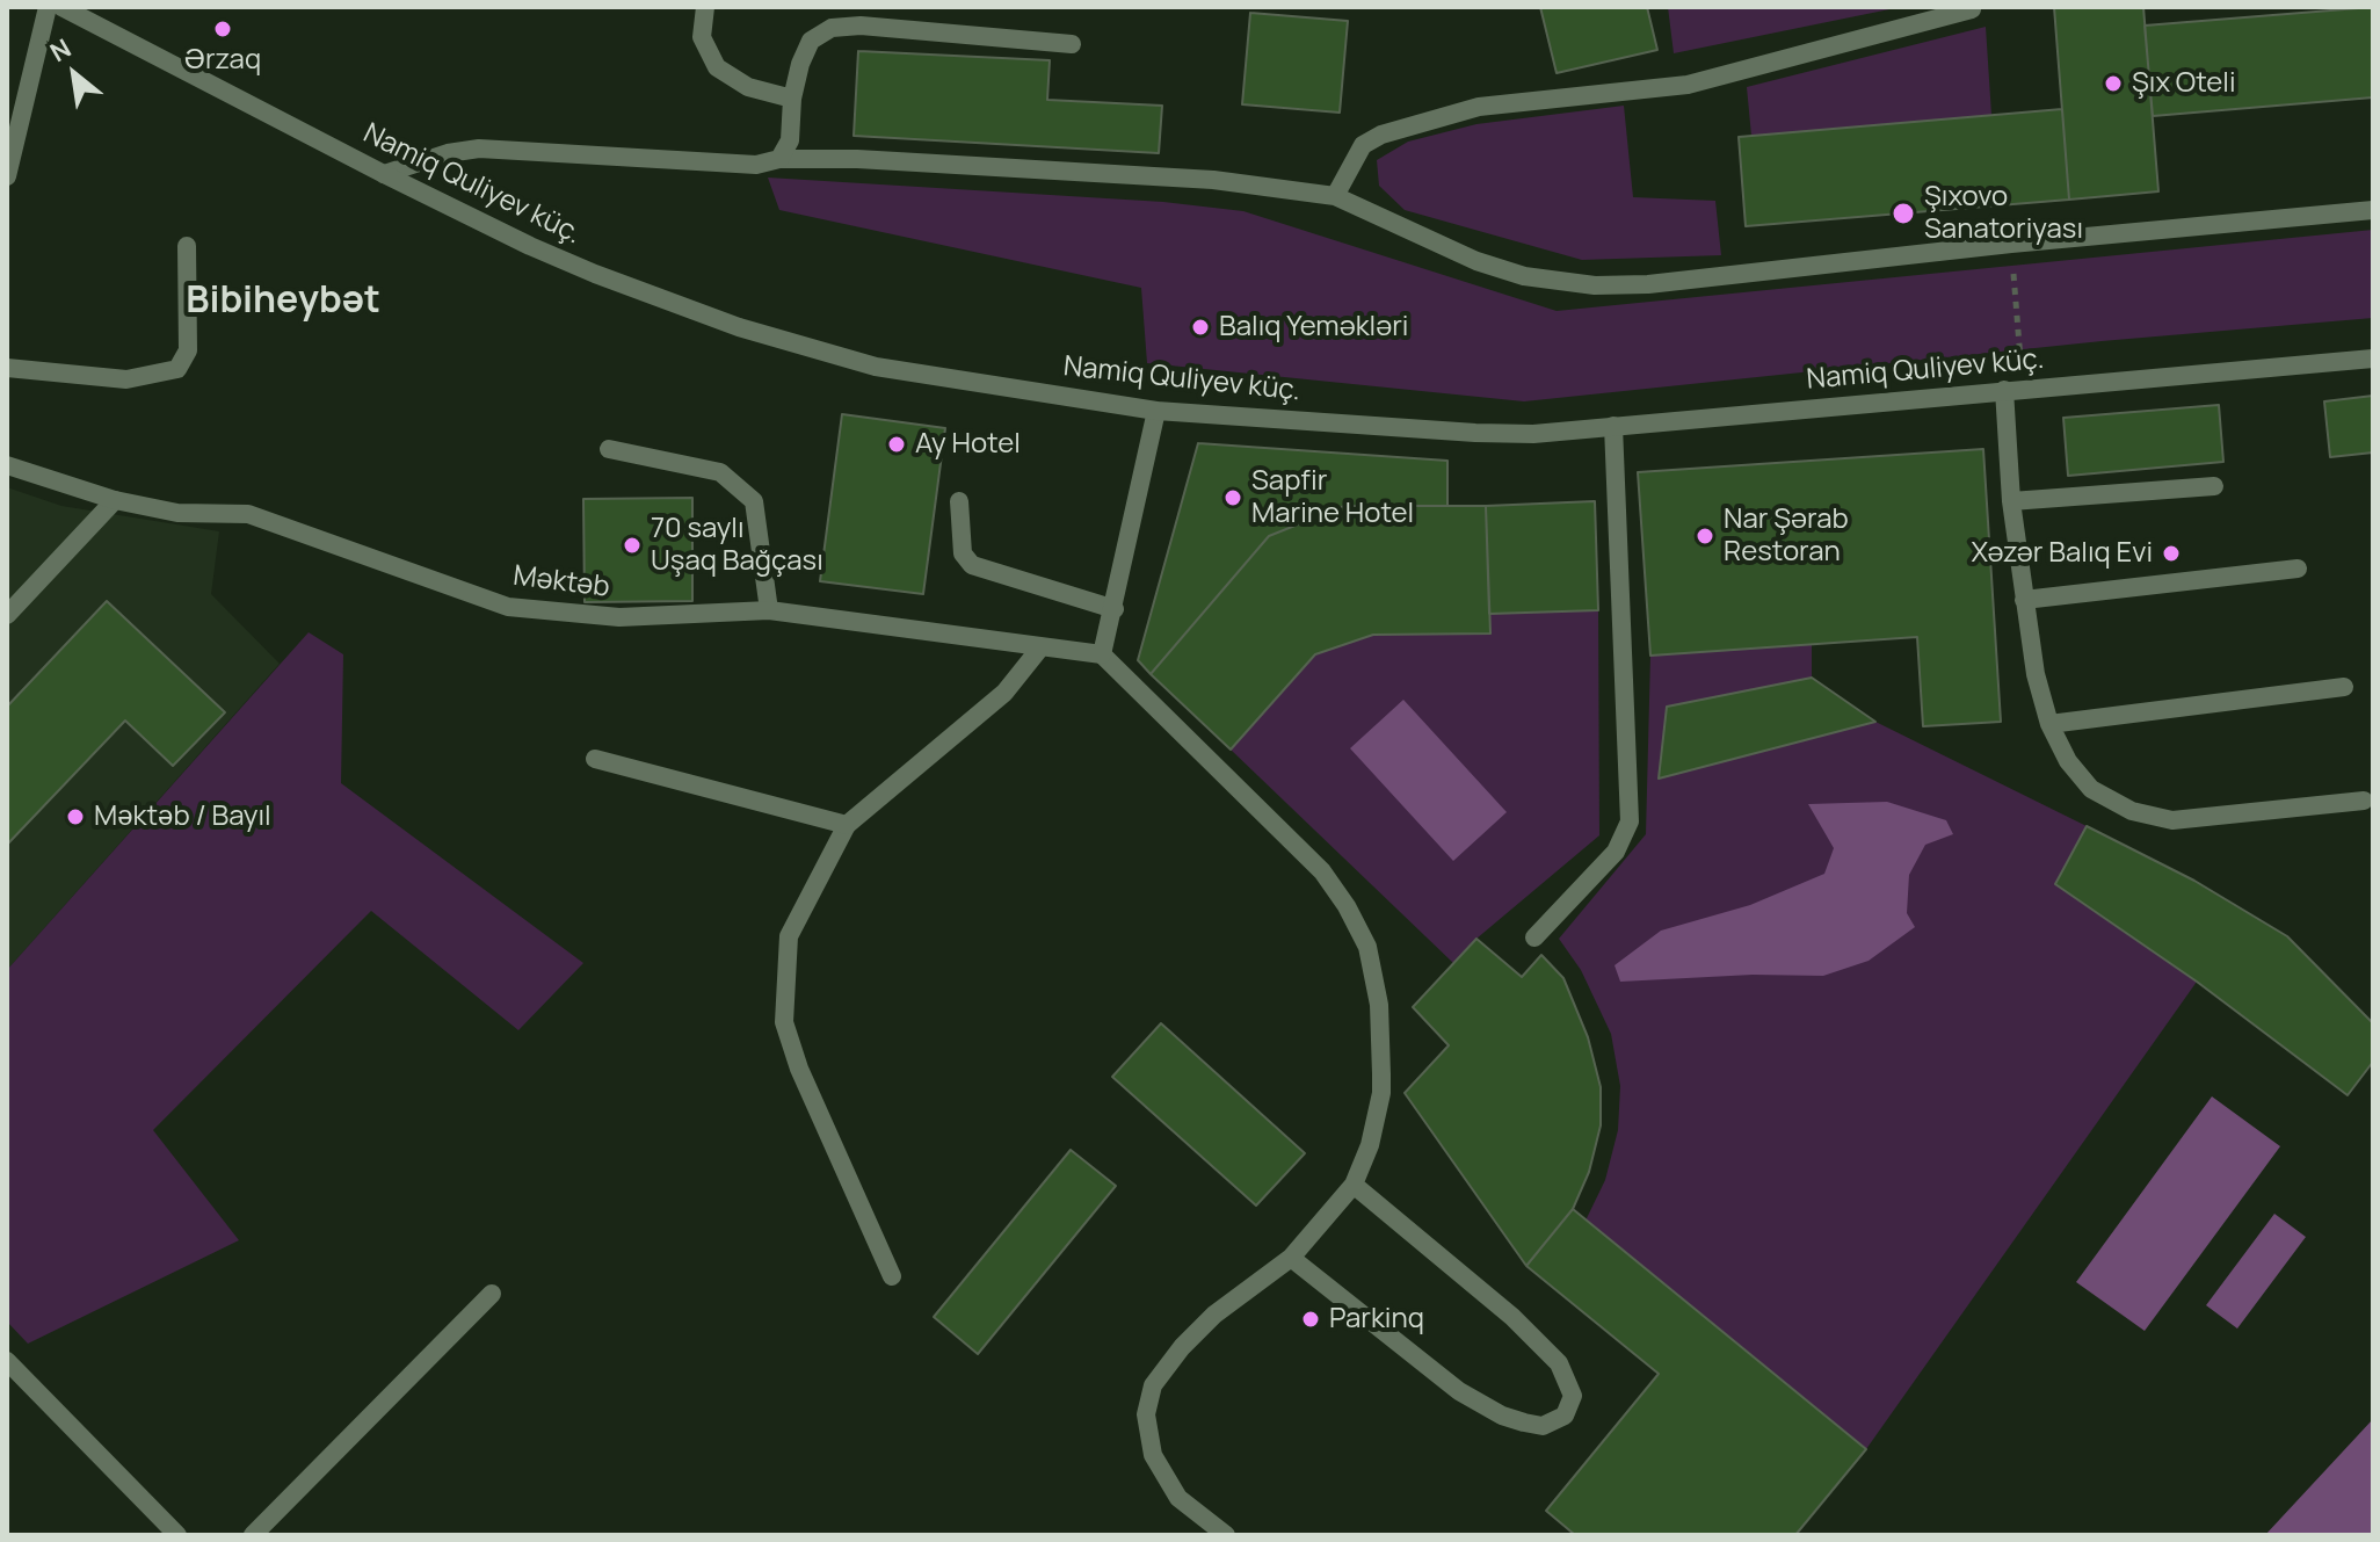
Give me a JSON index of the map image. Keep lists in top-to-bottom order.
{
  "streets": {
    "street": ["Namiq Quliyev küç.", "Məktəb"]
  },
  "districts": ["Bibiheybət"],
  "places": [
    "Ərzaq",
    "Şıx Oteli",
    "Şıxovo Sanatoriyası",
    "Balıq Yeməkləri",
    "Ay Hotel",
    "Sapfir Marine Hotel",
    "Nar Şərab Restoran",
    "70 saylı Uşaq Bağçası",
    "Xəzər Balıq Evi",
    "Mәktәb / Bayıl",
    "Parkinq"
  ],
  "north": "top left"
}
